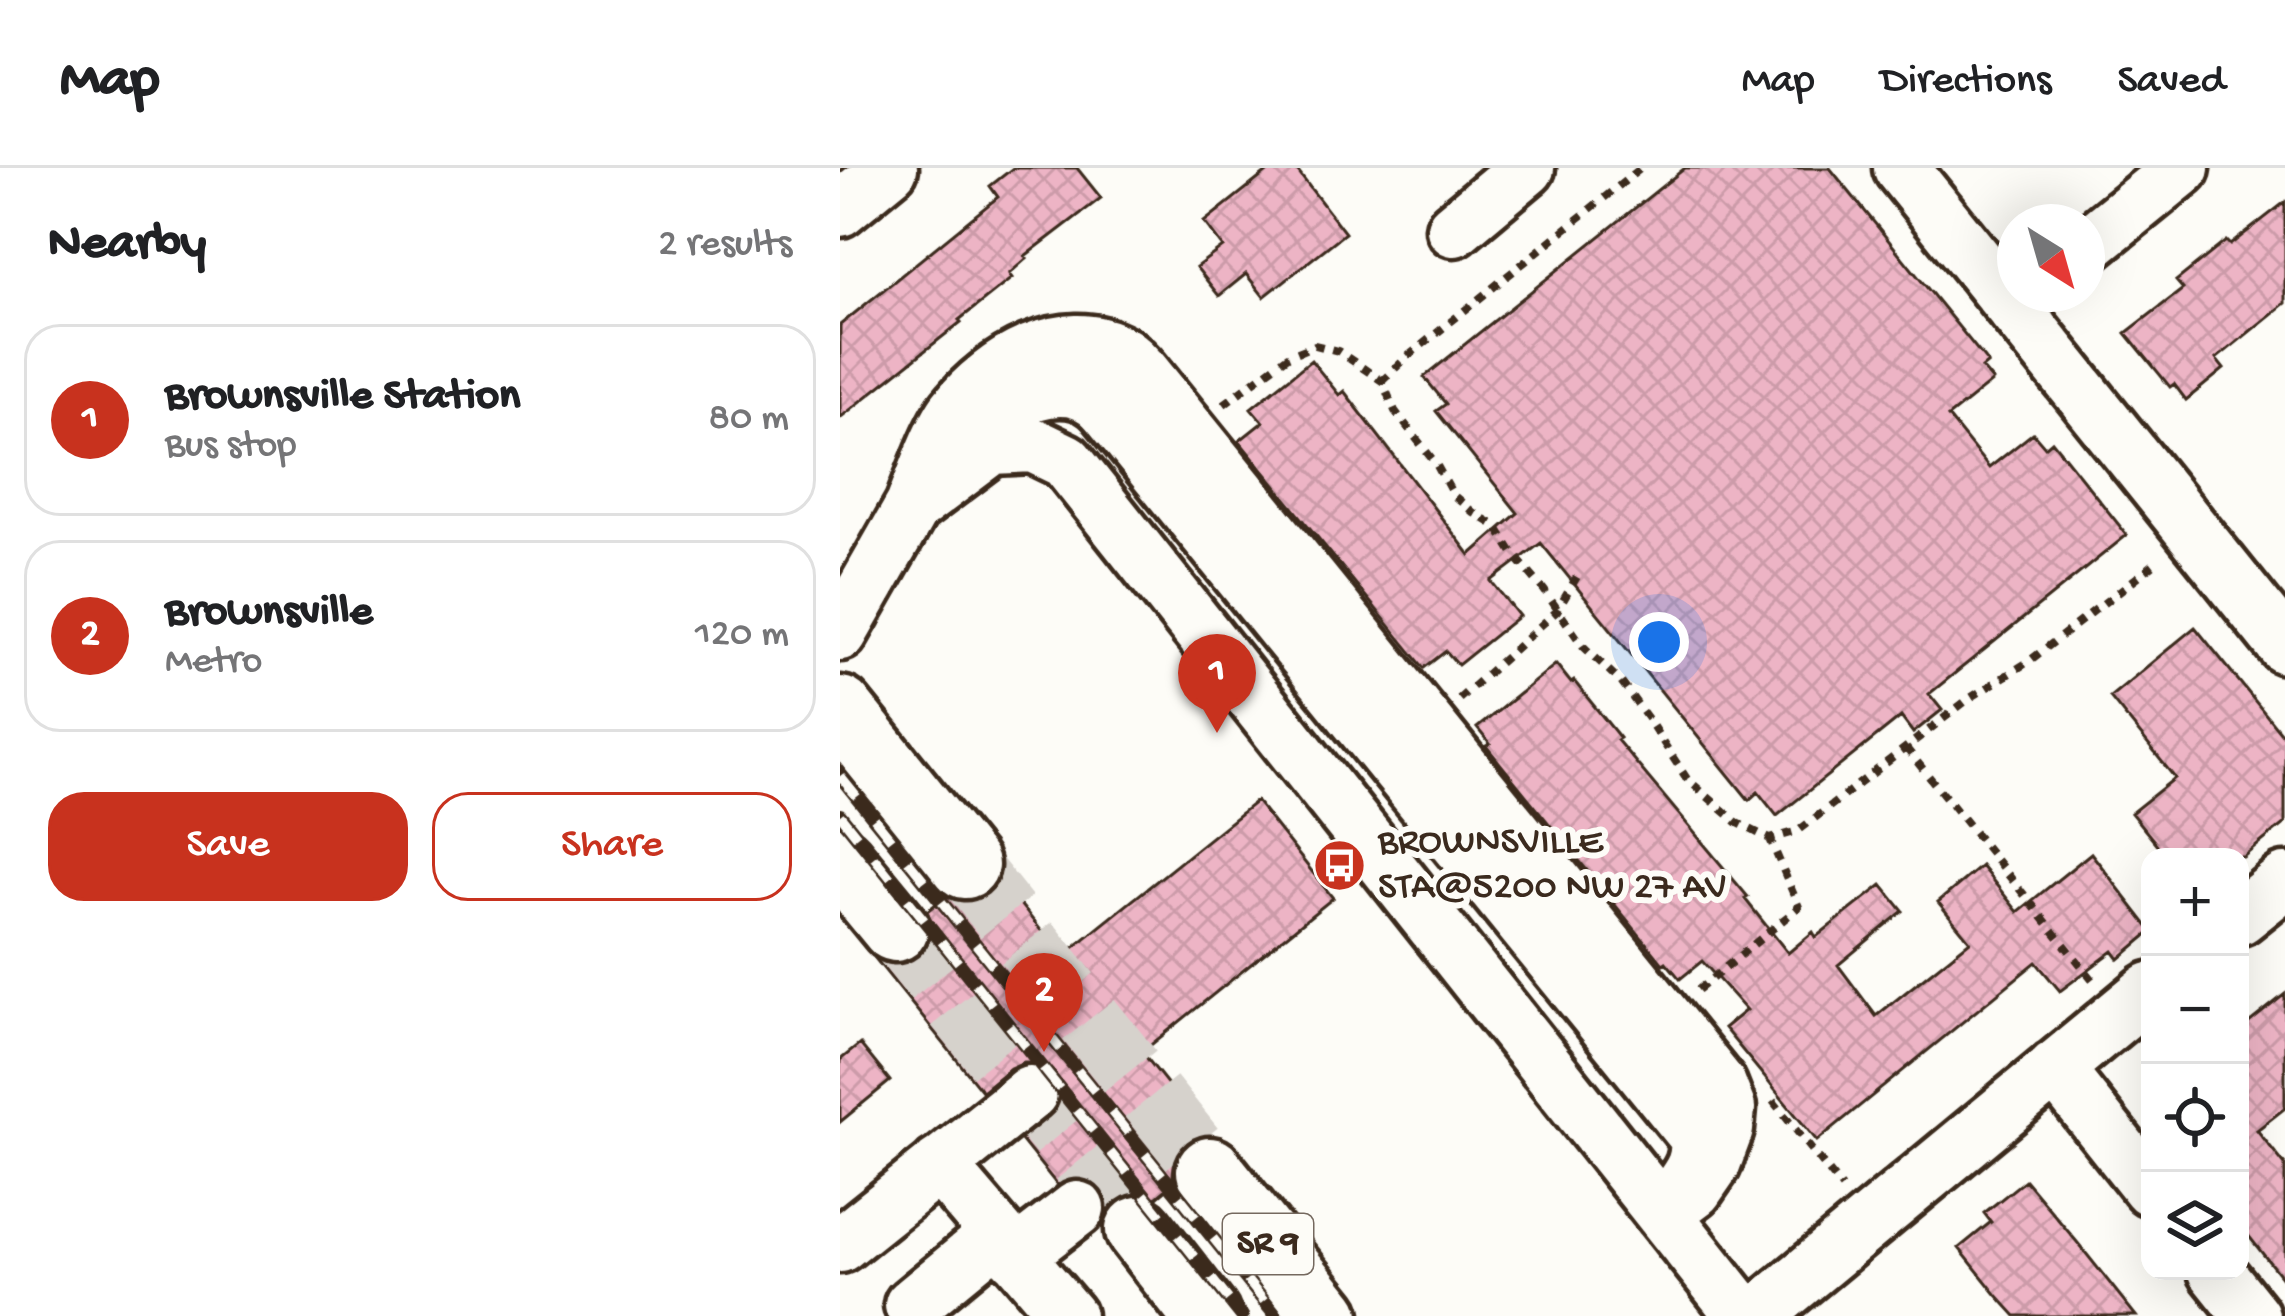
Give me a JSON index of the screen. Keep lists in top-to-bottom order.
{
  "streets": {
    "main road": ["SR 9"]
  },
  "places": {
    "bus stop": ["BROWNSVILLE STA@5200 NW 27 AV"]
  },
  "north": "bottom right",
  "page": {
    "header": "Map",
    "nav": ["Map", "Directions", "Saved"],
    "heading": ["Nearby", "2 results"],
    "list": [
      {
        "mark": "1",
        "name": "Brownsville Station",
        "note": "Bus stop",
        "value": "80 m"
      },
      {
        "mark": "2",
        "name": "Brownsville",
        "note": "Metro",
        "value": "120 m"
      }
    ],
    "pins": ["1", "2"],
    "buttons": ["Save", "Share"],
    "map_buttons": ["+", "−"]
  }
}
